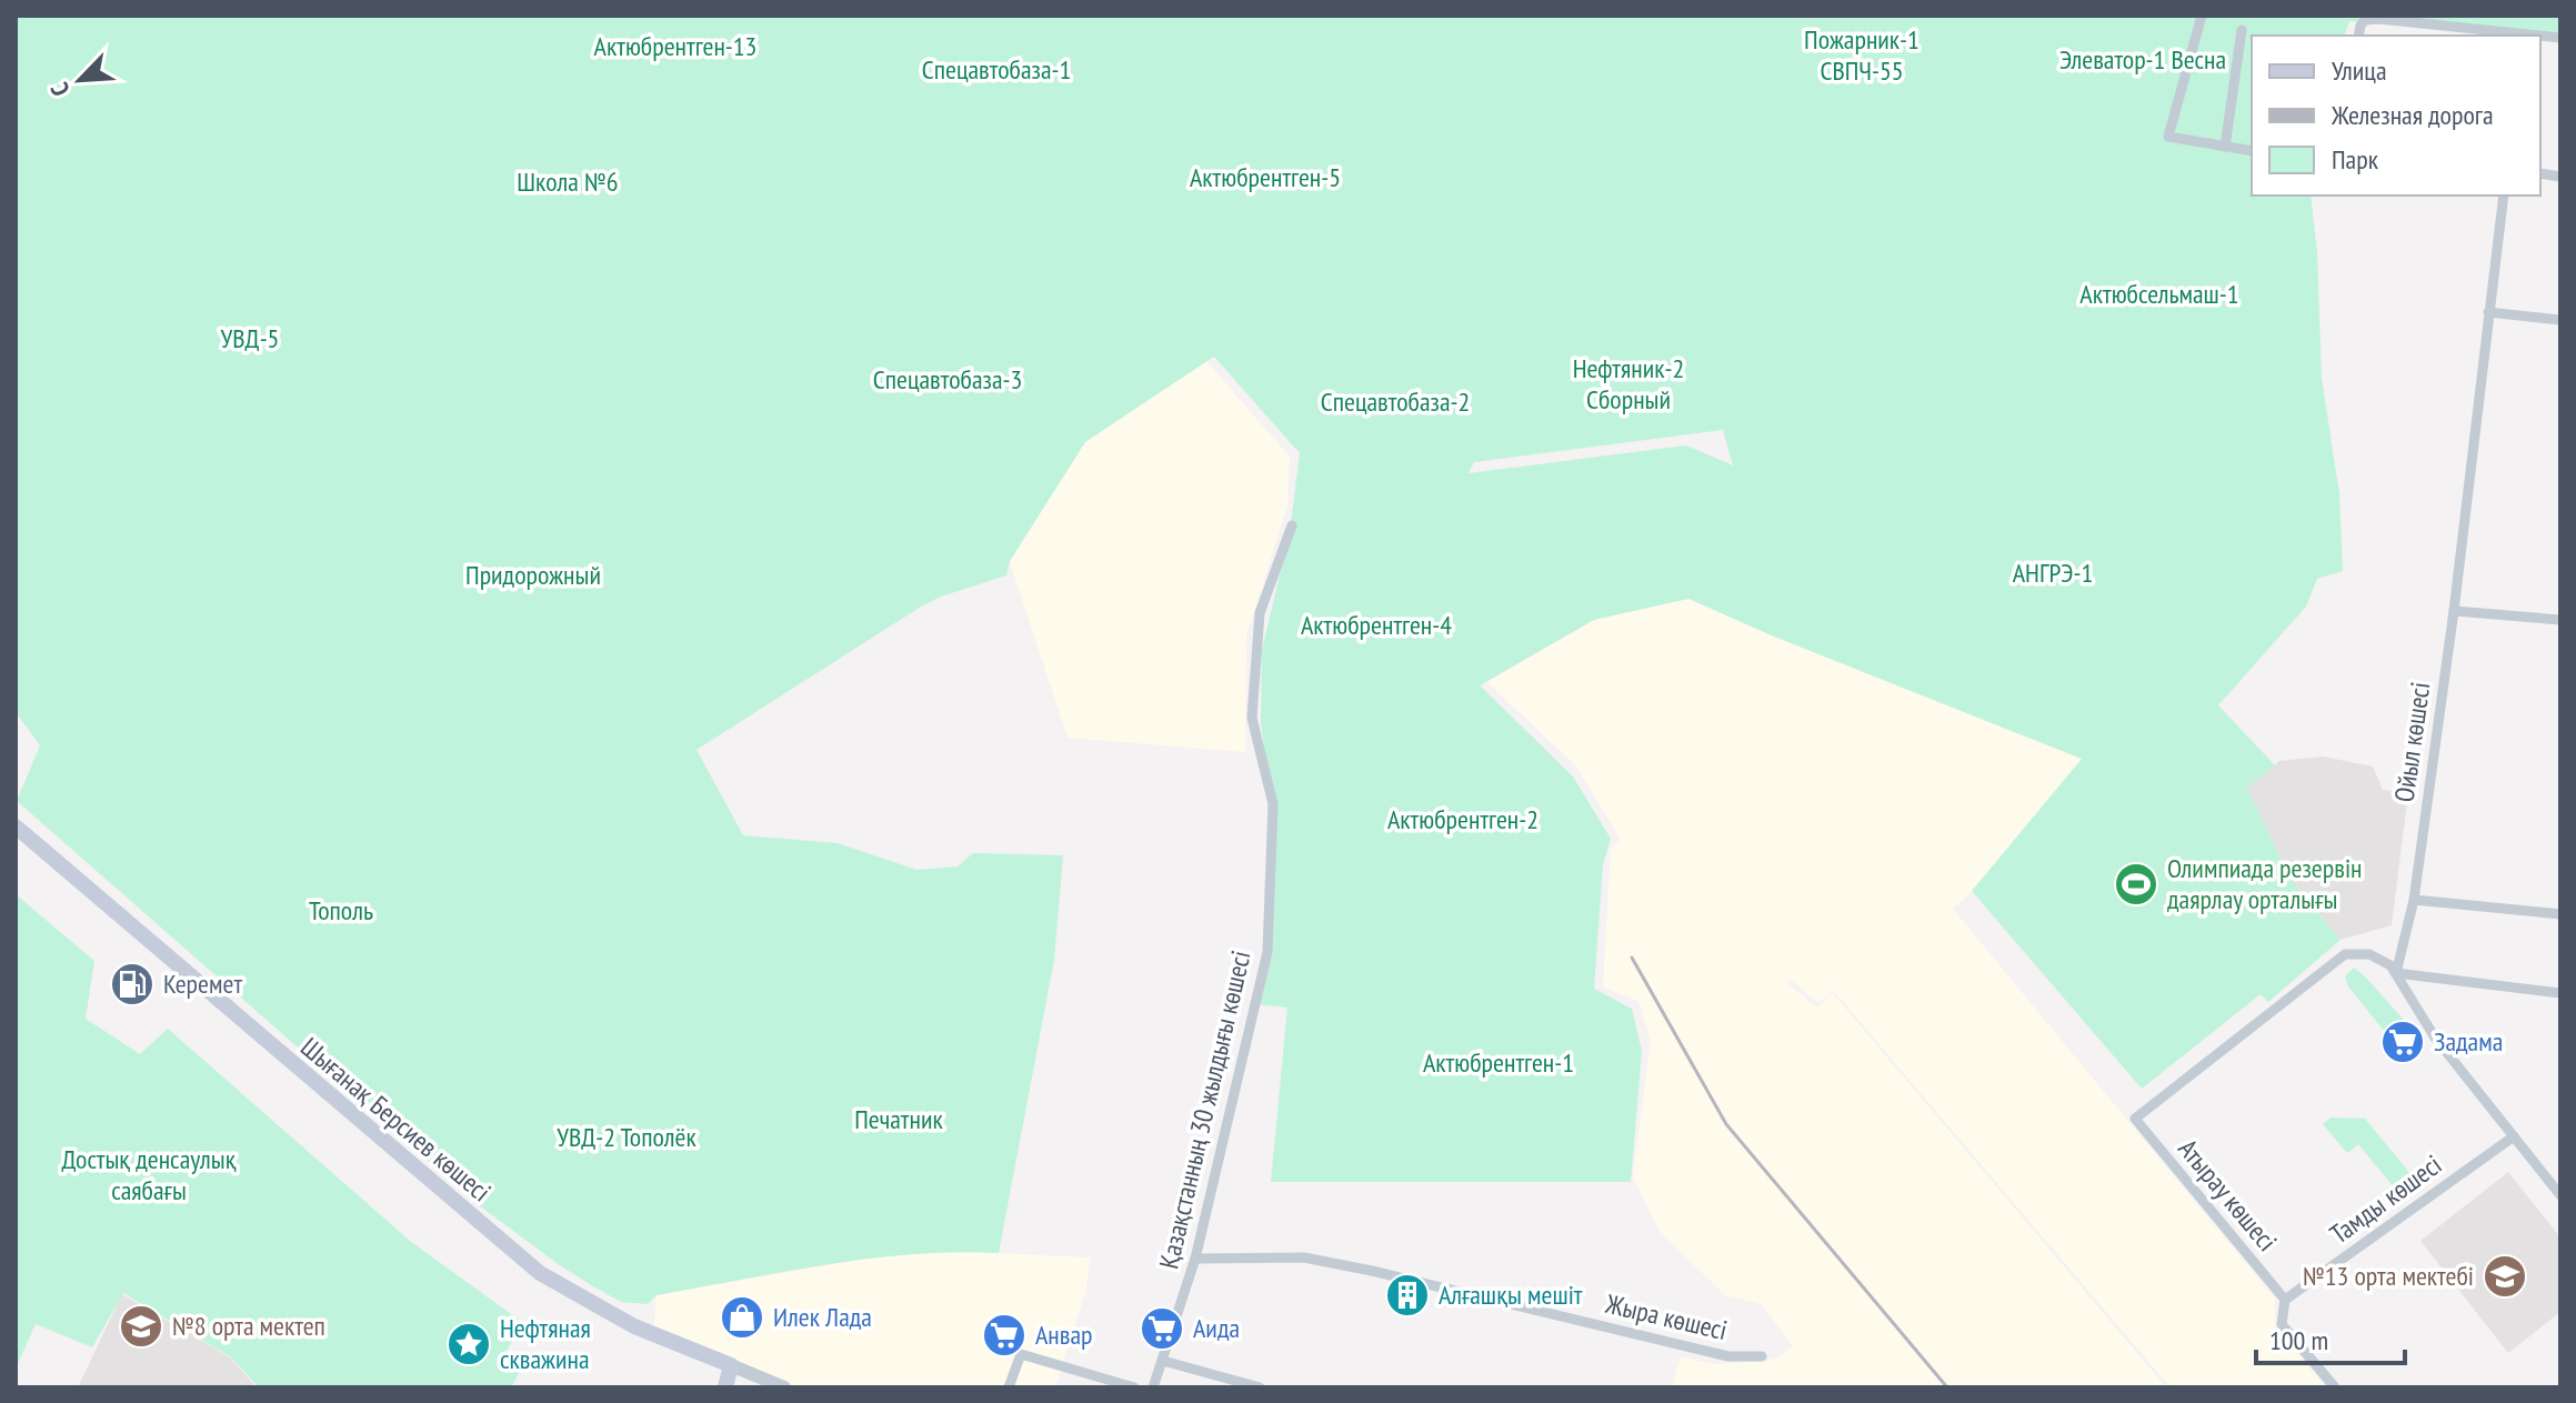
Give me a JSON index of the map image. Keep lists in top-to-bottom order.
{
  "streets": {
    "main road": ["Шығанақ Берсиев көшесі"],
    "street": [
      "Ойыл көшесі",
      "Қазақстанның 30 жылдығы көшесі",
      "Атырау көшесі",
      "Тамды көшесі",
      "Жыра көшесі"
    ]
  },
  "crossings": [
    ["Ойыл көшесі", "Атырау көшесі"],
    ["Қазақстанның 30 жылдығы көшесі", "Жыра көшесі"],
    ["Атырау көшесі", "Тамды көшесі"]
  ],
  "parks": [
    "Пожарник-1 СВПЧ-55",
    "Актюбрентген-13",
    "Элеватор-1 Весна",
    "Спецавтобаза-1",
    "Актюбрентген-5",
    "Школа №6",
    "Актюбсельмаш-1",
    "УВД-5",
    "Нефтяник-2 Сборный",
    "Спецавтобаза-3",
    "Спецавтобаза-2",
    "АНГРЭ-1",
    "Придорожный",
    "Актюбрентген-4",
    "Актюбрентген-2",
    "Тополь",
    "Актюбрентген-1",
    "Печатник",
    "УВД-2 Тополёк",
    "Достық денсаулық саябағы"
  ],
  "places": {
    "sports": ["Олимпиада резервін даярлау орталығы"],
    "fuel station": ["Керемет"],
    "supermarket": ["Задама", "Аида", "Анвар"],
    "school or university": ["№13 орта мектебі", "№8 орта мектеп"],
    "building": ["Алғашқы мешіт"],
    "shop": ["Илек Лада"],
    "place": ["Нефтяная скважина"]
  },
  "legend": ["Улица", "Железная дорога", "Парк"],
  "scale_bar": "100 m",
  "north": "bottom left"
}
